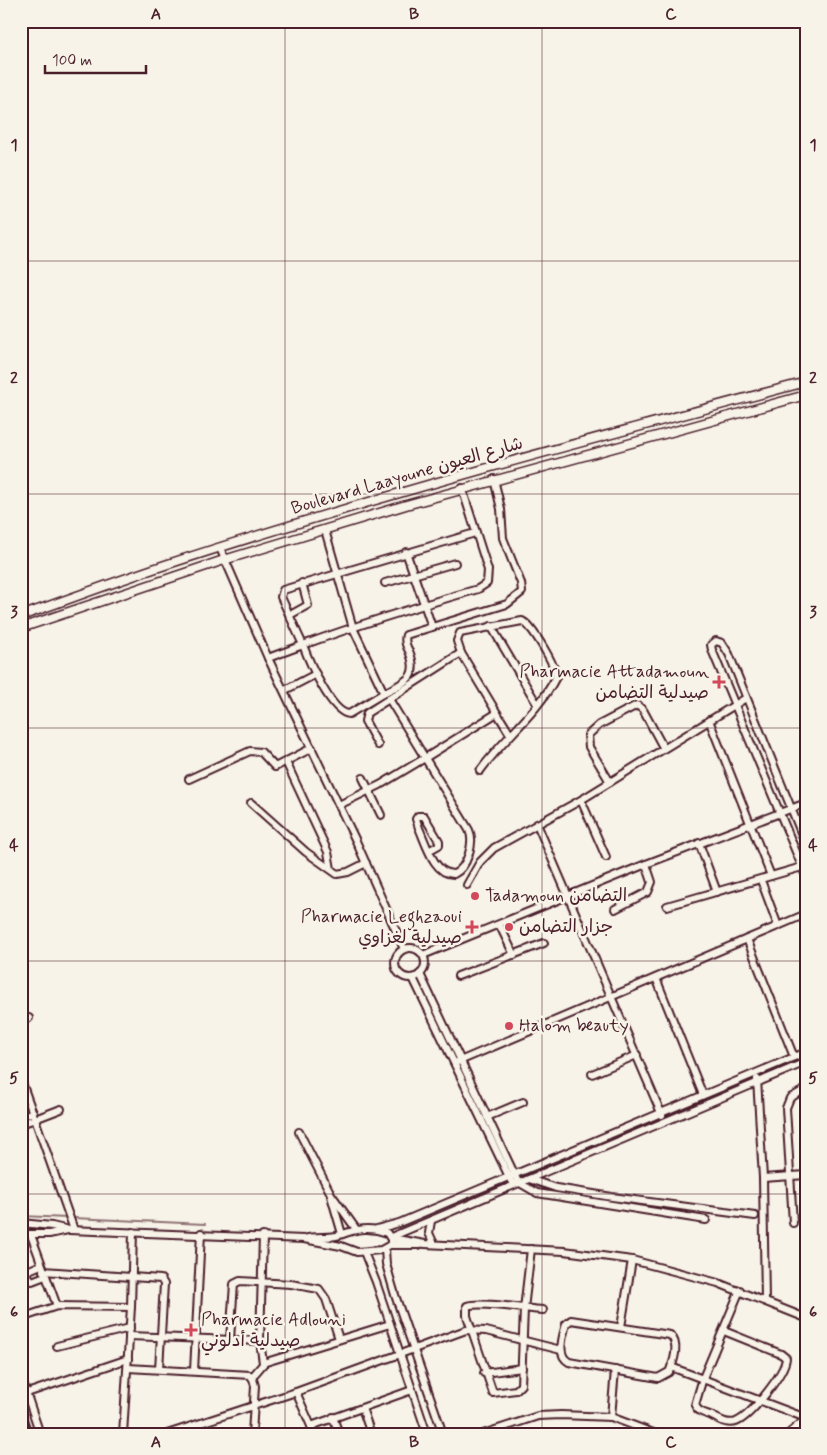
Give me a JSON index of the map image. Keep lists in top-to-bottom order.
{
  "streets": {
    "street": ["Boulevard Laayoune شارع العيون"]
  },
  "places": {
    "health": ["Pharmacie Attadamoun صيدلية التضامن", "Pharmacie Leghzaoui صيدلية لغزاوي", "Pharmacie Adlouni صيدلية أدلوني"],
    "other": ["Tadamoun التضامن", "جزار التضامن", "Halom beauty"]
  },
  "scale_bar": "100 m",
  "grid": {
    "columns": ["A", "B", "C"],
    "rows": [
      "1",
      "2",
      "3",
      "4",
      "5",
      "6"
    ]
  }
}
